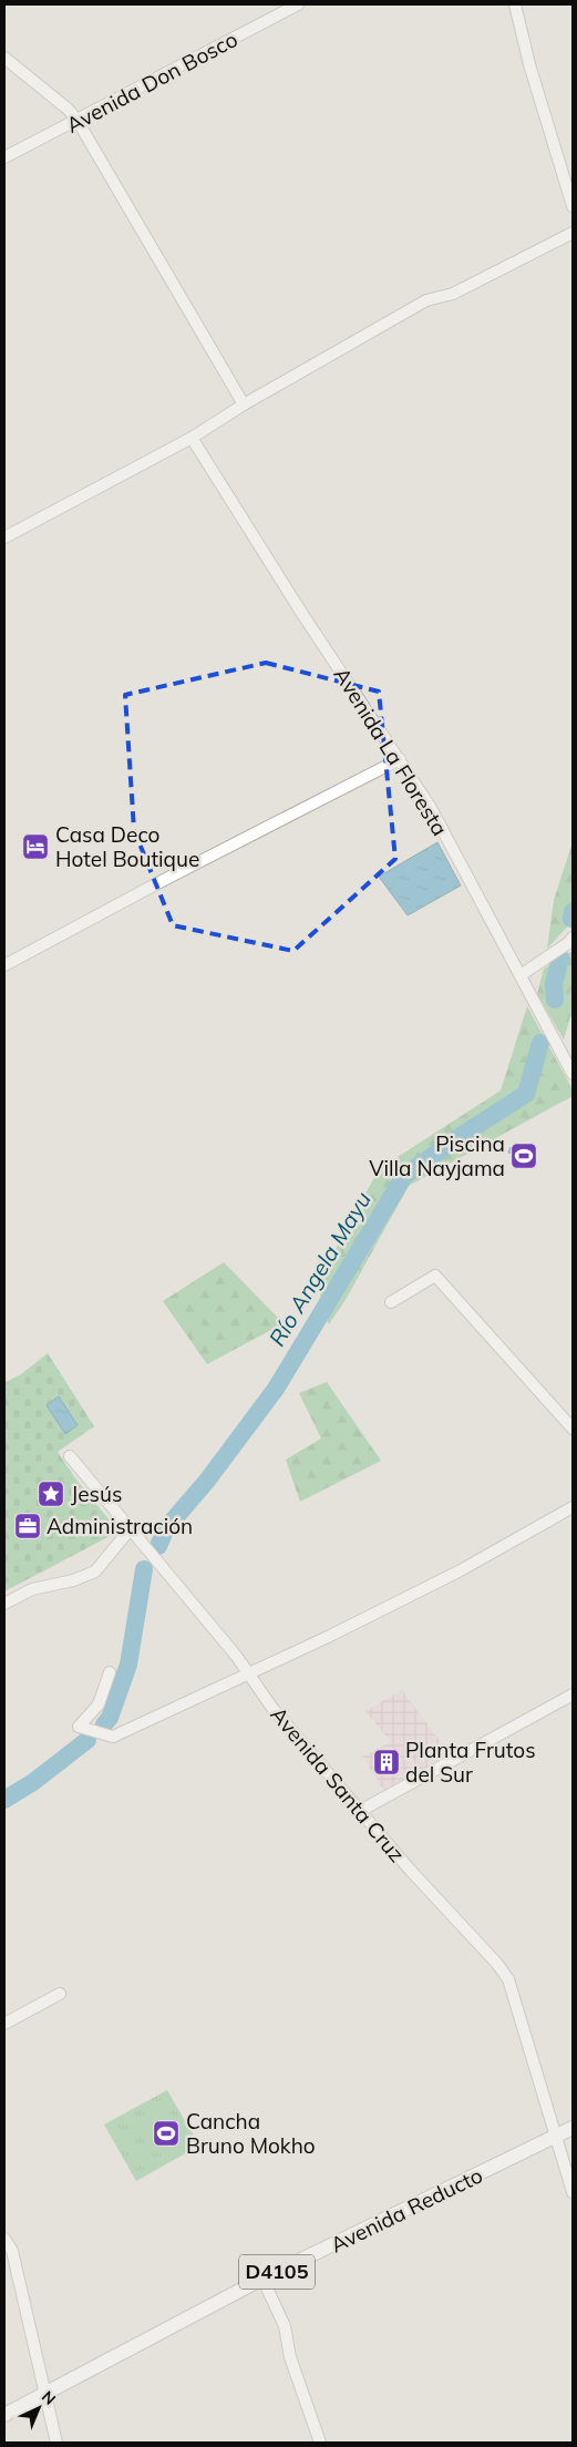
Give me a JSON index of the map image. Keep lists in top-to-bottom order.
{
  "streets": {
    "main road": ["Avenida Reducto", "D4105"],
    "street": ["Avenida Don Bosco", "Avenida La Floresta", "Avenida Santa Cruz"]
  },
  "crossings": [
    ["Avenida Santa Cruz", "Avenida Reducto"]
  ],
  "water": ["Río Angela Mayu"],
  "places": {
    "hotel": ["Casa Deco Hotel Boutique"],
    "sports": ["Piscina Villa Nayjama", "Cancha Bruno Mokho"],
    "place": ["Jesús"],
    "office": ["Administración"],
    "building": ["Planta Frutos del Sur"]
  },
  "north": "top right"
}
